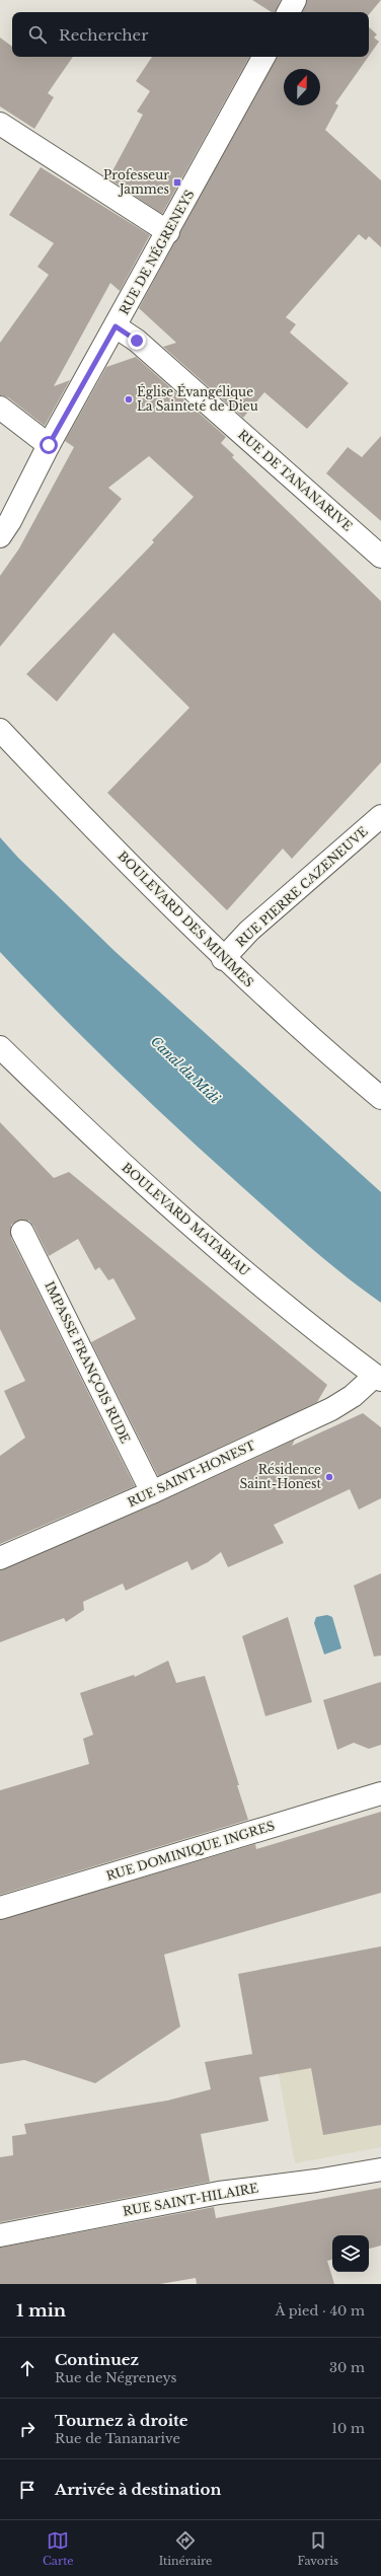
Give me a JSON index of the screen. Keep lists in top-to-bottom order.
{
  "streets": {
    "street": [
      "RUE DE NÉGRENEYS",
      "RUE DE TANANARIVE",
      "RUE PIERRE CAZENEUVE",
      "BOULEVARD DES MINIMES",
      "BOULEVARD MATABIAU",
      "IMPASSE FRANÇOIS RUDE",
      "RUE SAINT-HONEST",
      "RUE DOMINIQUE INGRES",
      "RUE SAINT-HILAIRE"
    ]
  },
  "crossings": [
    ["RUE DE NÉGRENEYS", "RUE DE TANANARIVE"],
    ["RUE PIERRE CAZENEUVE", "BOULEVARD DES MINIMES"],
    ["BOULEVARD MATABIAU", "RUE SAINT-HONEST"],
    ["IMPASSE FRANÇOIS RUDE", "RUE SAINT-HONEST"]
  ],
  "water": ["Canal du Midi"],
  "places": {
    "transit": ["Professeur Jammes"],
    "other": ["Église Évangélique La Sainteté de Dieu", "Résidence Saint-Honest"]
  },
  "north": "top",
  "page": {
    "search": "Rechercher",
    "heading": ["1 min", "À pied · 40 m"],
    "list": [
      ["Continuez", "Rue de Négreneys", "30 m"],
      ["Tournez à droite", "Rue de Tananarive", "10 m"],
      "Arrivée à destination"
    ],
    "nav": ["Carte", "Itinéraire", "Favoris"]
  }
}
